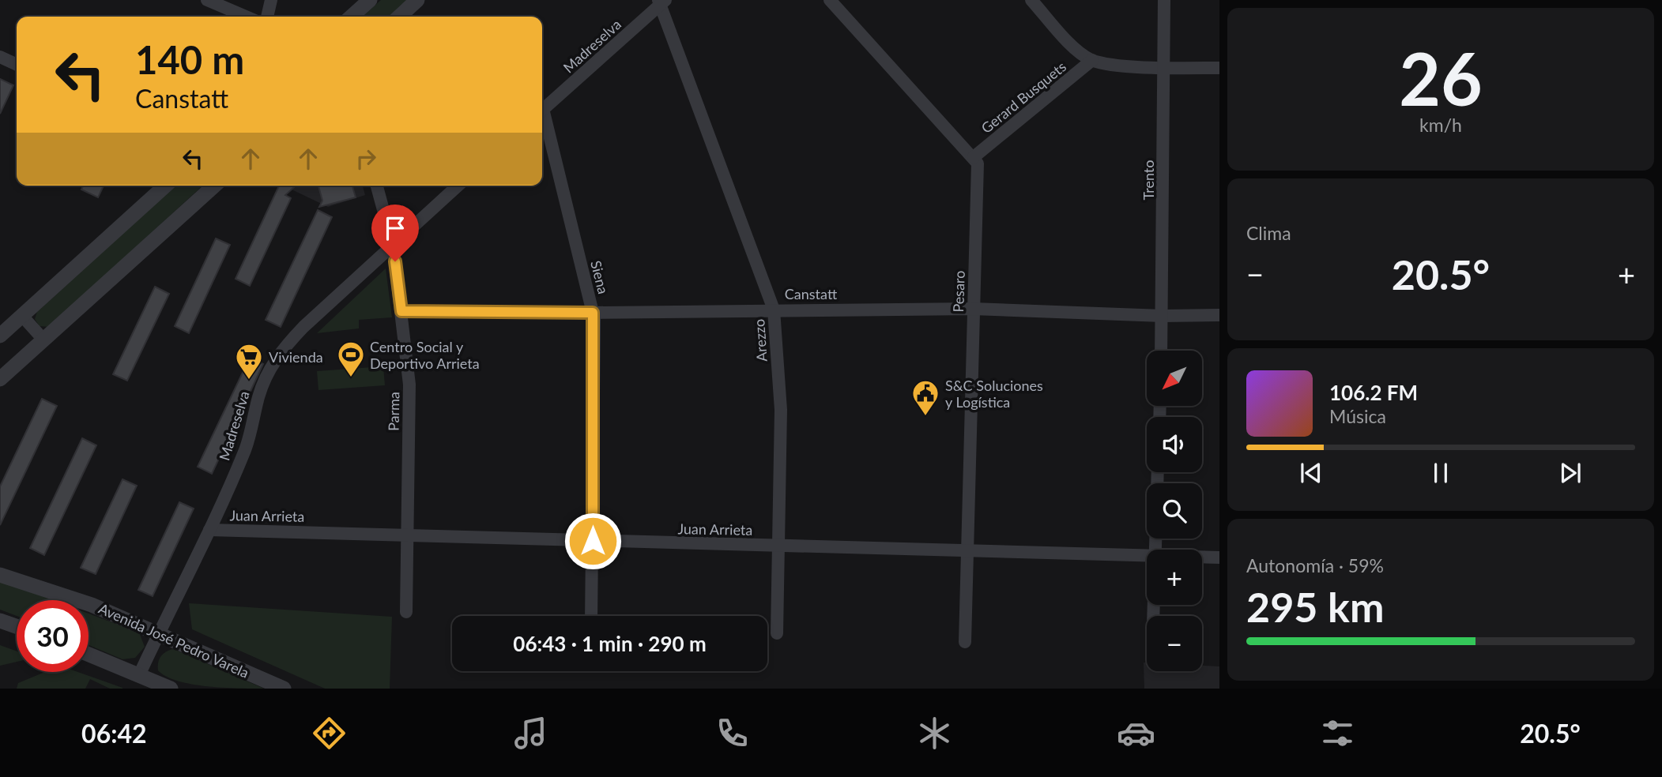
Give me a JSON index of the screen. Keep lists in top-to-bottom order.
{
  "streets": {
    "street": [
      "Madreselva",
      "Gerard Busquets",
      "Trento",
      "Siena",
      "Pesaro",
      "Canstatt",
      "Arezzo",
      "Parma",
      "Juan Arrieta",
      "Avenida José Pedro Varela"
    ]
  },
  "crossings": [
    ["Madreselva", "Arezzo"],
    ["Madreselva", "Parma"],
    ["Madreselva", "Juan Arrieta"],
    ["Madreselva", "Avenida José Pedro Varela"],
    ["Gerard Busquets", "Pesaro"],
    ["Trento", "Canstatt"],
    ["Siena", "Canstatt"],
    ["Siena", "Juan Arrieta"],
    ["Pesaro", "Canstatt"],
    ["Pesaro", "Juan Arrieta"],
    ["Canstatt", "Arezzo"],
    ["Canstatt", "Parma"],
    ["Arezzo", "Juan Arrieta"],
    ["Parma", "Juan Arrieta"]
  ],
  "places": {
    "sports": ["Centro Social y Deportivo Arrieta"],
    "supermarket": ["Vivienda"],
    "public building": ["S&C Soluciones y Logística"]
  },
  "north": "bottom left",
  "page": {
    "tile": [
      ["26", "km/h"],
      "Clima",
      ["Autonomía · 59%", "295 km"]
    ],
    "turn": ["140 m", "Canstatt"],
    "heat": ["−", "20.5°", "+"],
    "map_buttons": ["+", "−"],
    "song": ["106.2 FM", "Música"],
    "limit": "30",
    "trip": "06:43 · 1 min · 290 m",
    "tabs": ["06:42", "20.5°"]
  }
}
